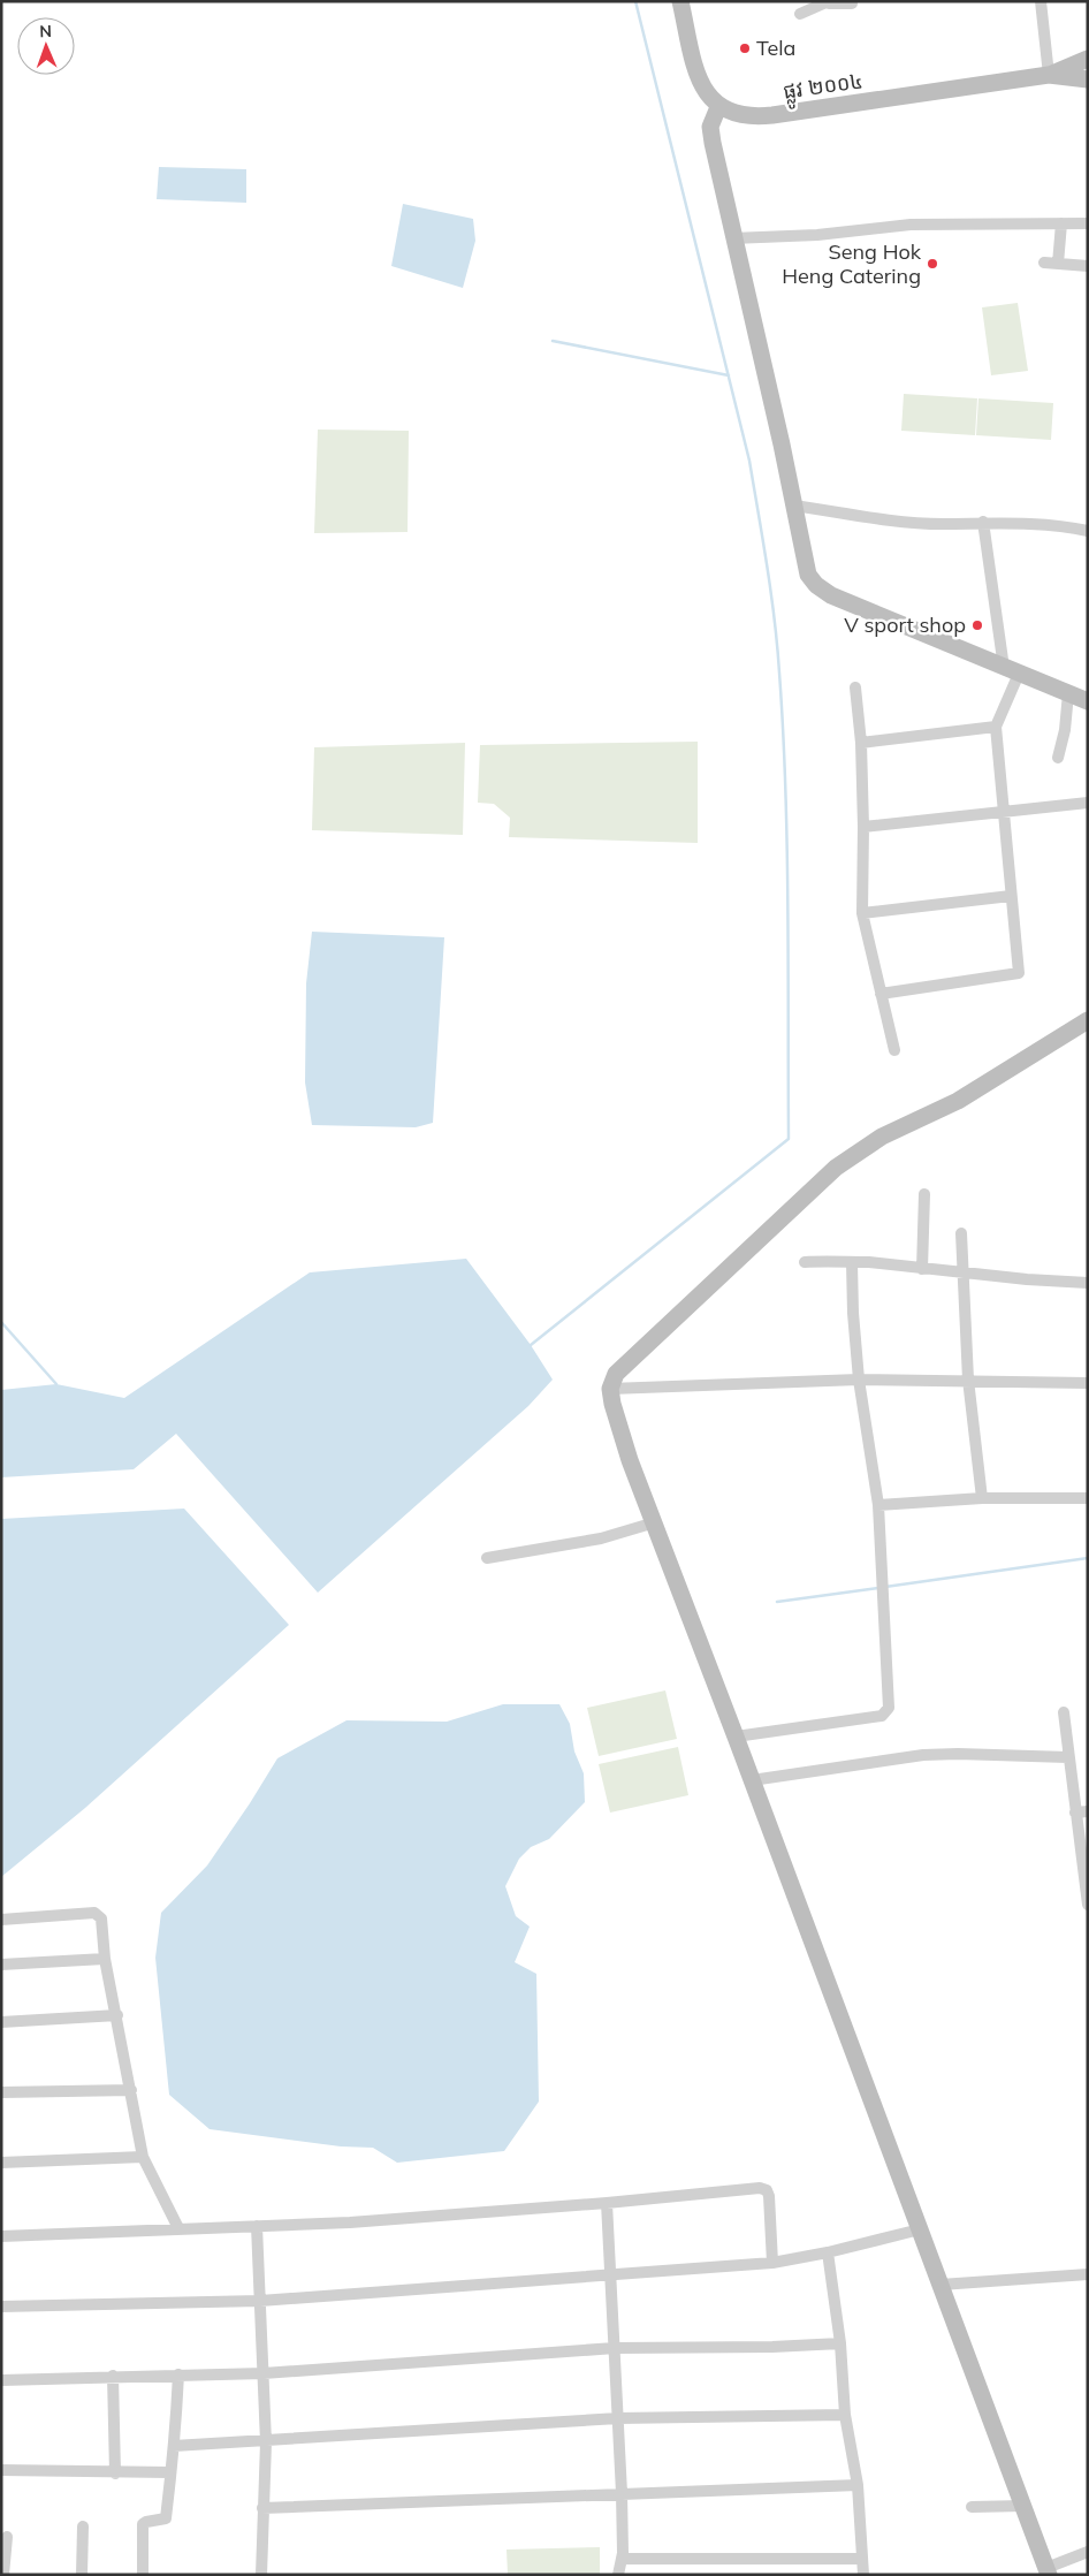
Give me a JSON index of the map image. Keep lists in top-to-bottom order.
{
  "streets": {
    "street": ["ផ្លូវ ២០០៤"]
  },
  "places": ["Tela", "Seng Hok Heng Catering", "V sport shop"],
  "north": "top"
}
